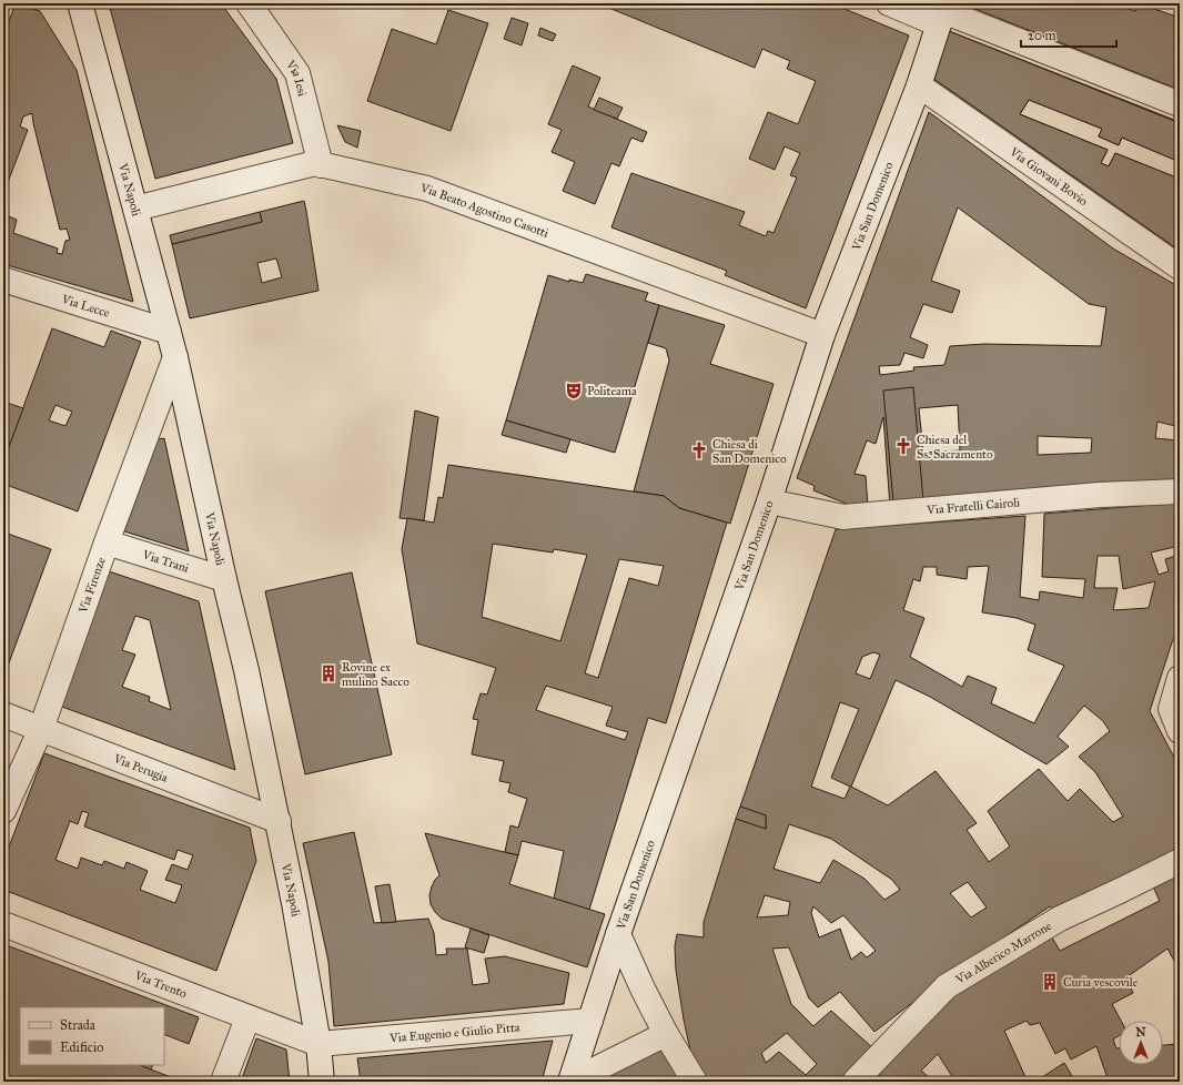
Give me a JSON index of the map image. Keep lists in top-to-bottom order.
{
  "streets": {
    "street": [
      "Via Iesi",
      "Via Giovani Bovio",
      "Via Napoli",
      "Via San Domenico",
      "Via Beato Agostino Casotti",
      "Via Lecce",
      "Via Fratelli Cairoli",
      "Via Trani",
      "Via Firenze",
      "Via Perugia",
      "Via Alberico Marrone",
      "Via Trento",
      "Via Eugenio e Giulio Pitta"
    ]
  },
  "crossings": [
    ["Via Iesi", "Via Beato Agostino Casotti"],
    ["Via Giovani Bovio", "Via San Domenico"],
    ["Via Napoli", "Via Beato Agostino Casotti"],
    ["Via Napoli", "Via Lecce"],
    ["Via Napoli", "Via Trani"],
    ["Via Napoli", "Via Firenze"],
    ["Via Napoli", "Via Perugia"],
    ["Via Napoli", "Via Trento"],
    ["Via Napoli", "Via Eugenio e Giulio Pitta"],
    ["Via San Domenico", "Via Beato Agostino Casotti"],
    ["Via San Domenico", "Via Fratelli Cairoli"],
    ["Via San Domenico", "Via Eugenio e Giulio Pitta"],
    ["Via Trani", "Via Firenze"],
    ["Via Firenze", "Via Perugia"],
    ["Via Trento", "Via Eugenio e Giulio Pitta"]
  ],
  "places": {
    "theatre": ["Politeama"],
    "church": ["Chiesa del Ss. Sacramento", "Chiesa di San Domenico"],
    "building": ["Rovine ex mulino Sacco", "Curia vescovile"]
  },
  "legend": ["Strada", "Edificio"],
  "scale_bar": "20 m",
  "north": "top"
}
